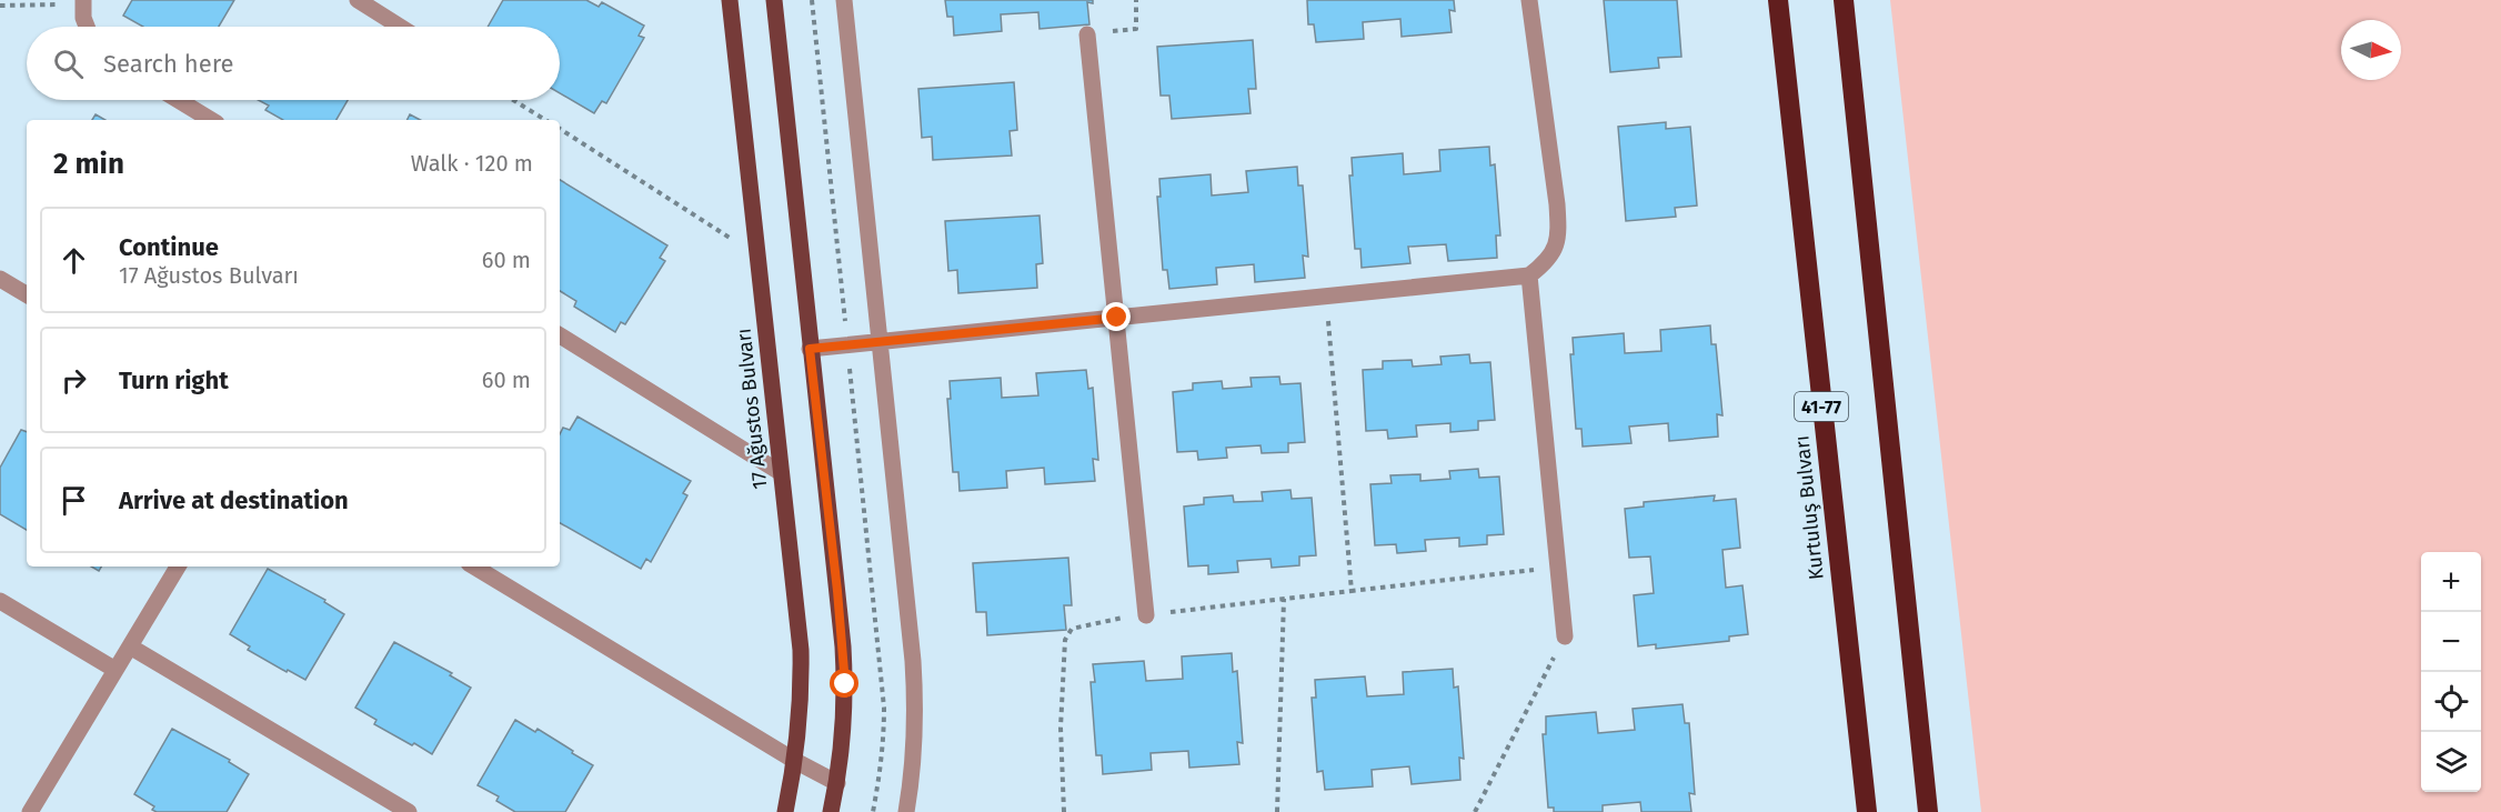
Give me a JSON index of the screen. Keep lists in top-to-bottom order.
{
  "streets": {
    "highway": ["41-77", "Kurtuluş Bulvarı"],
    "main road": ["17 Ağustos Bulvarı"]
  },
  "north": "right",
  "page": {
    "search": "Search here",
    "heading": ["2 min", "Walk · 120 m"],
    "list": [
      ["Continue", "17 Ağustos Bulvarı", "60 m"],
      ["Turn right", "60 m"],
      "Arrive at destination"
    ],
    "map_buttons": ["+", "−"]
  }
}
